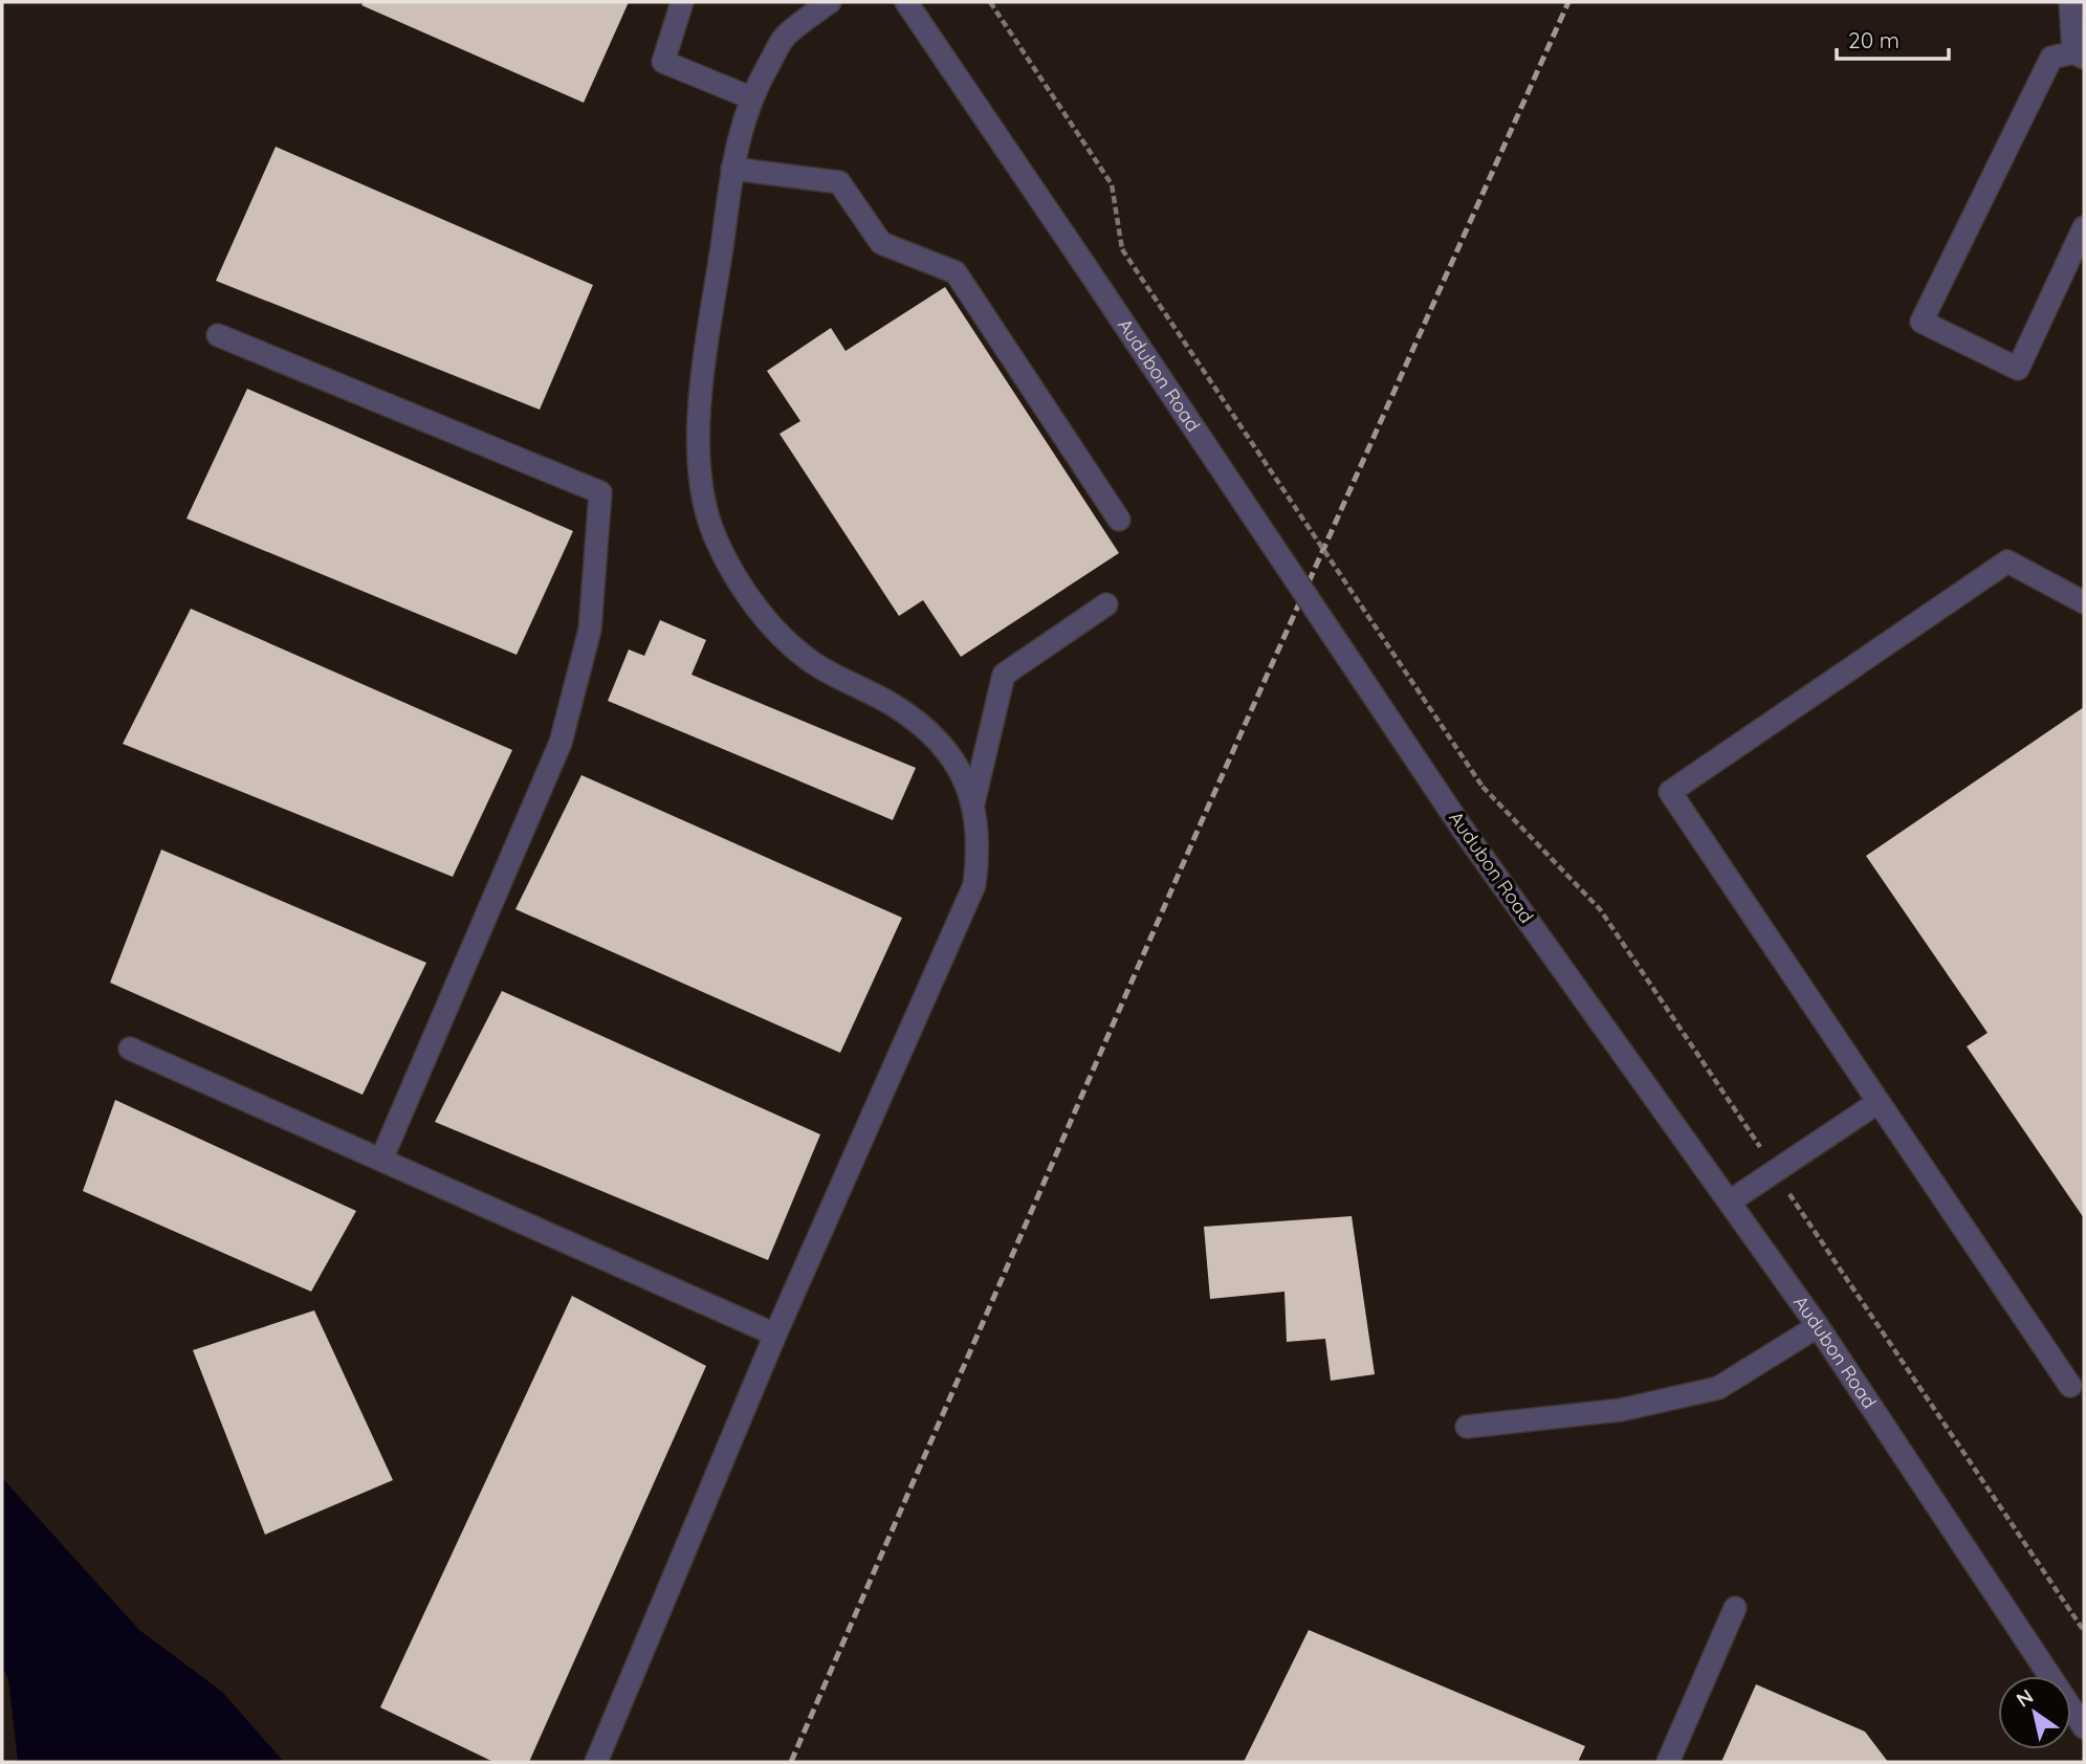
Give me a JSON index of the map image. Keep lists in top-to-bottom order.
{
  "streets": {
    "street": ["Audubon Road"]
  },
  "scale_bar": "20 m",
  "north": "top left"
}
